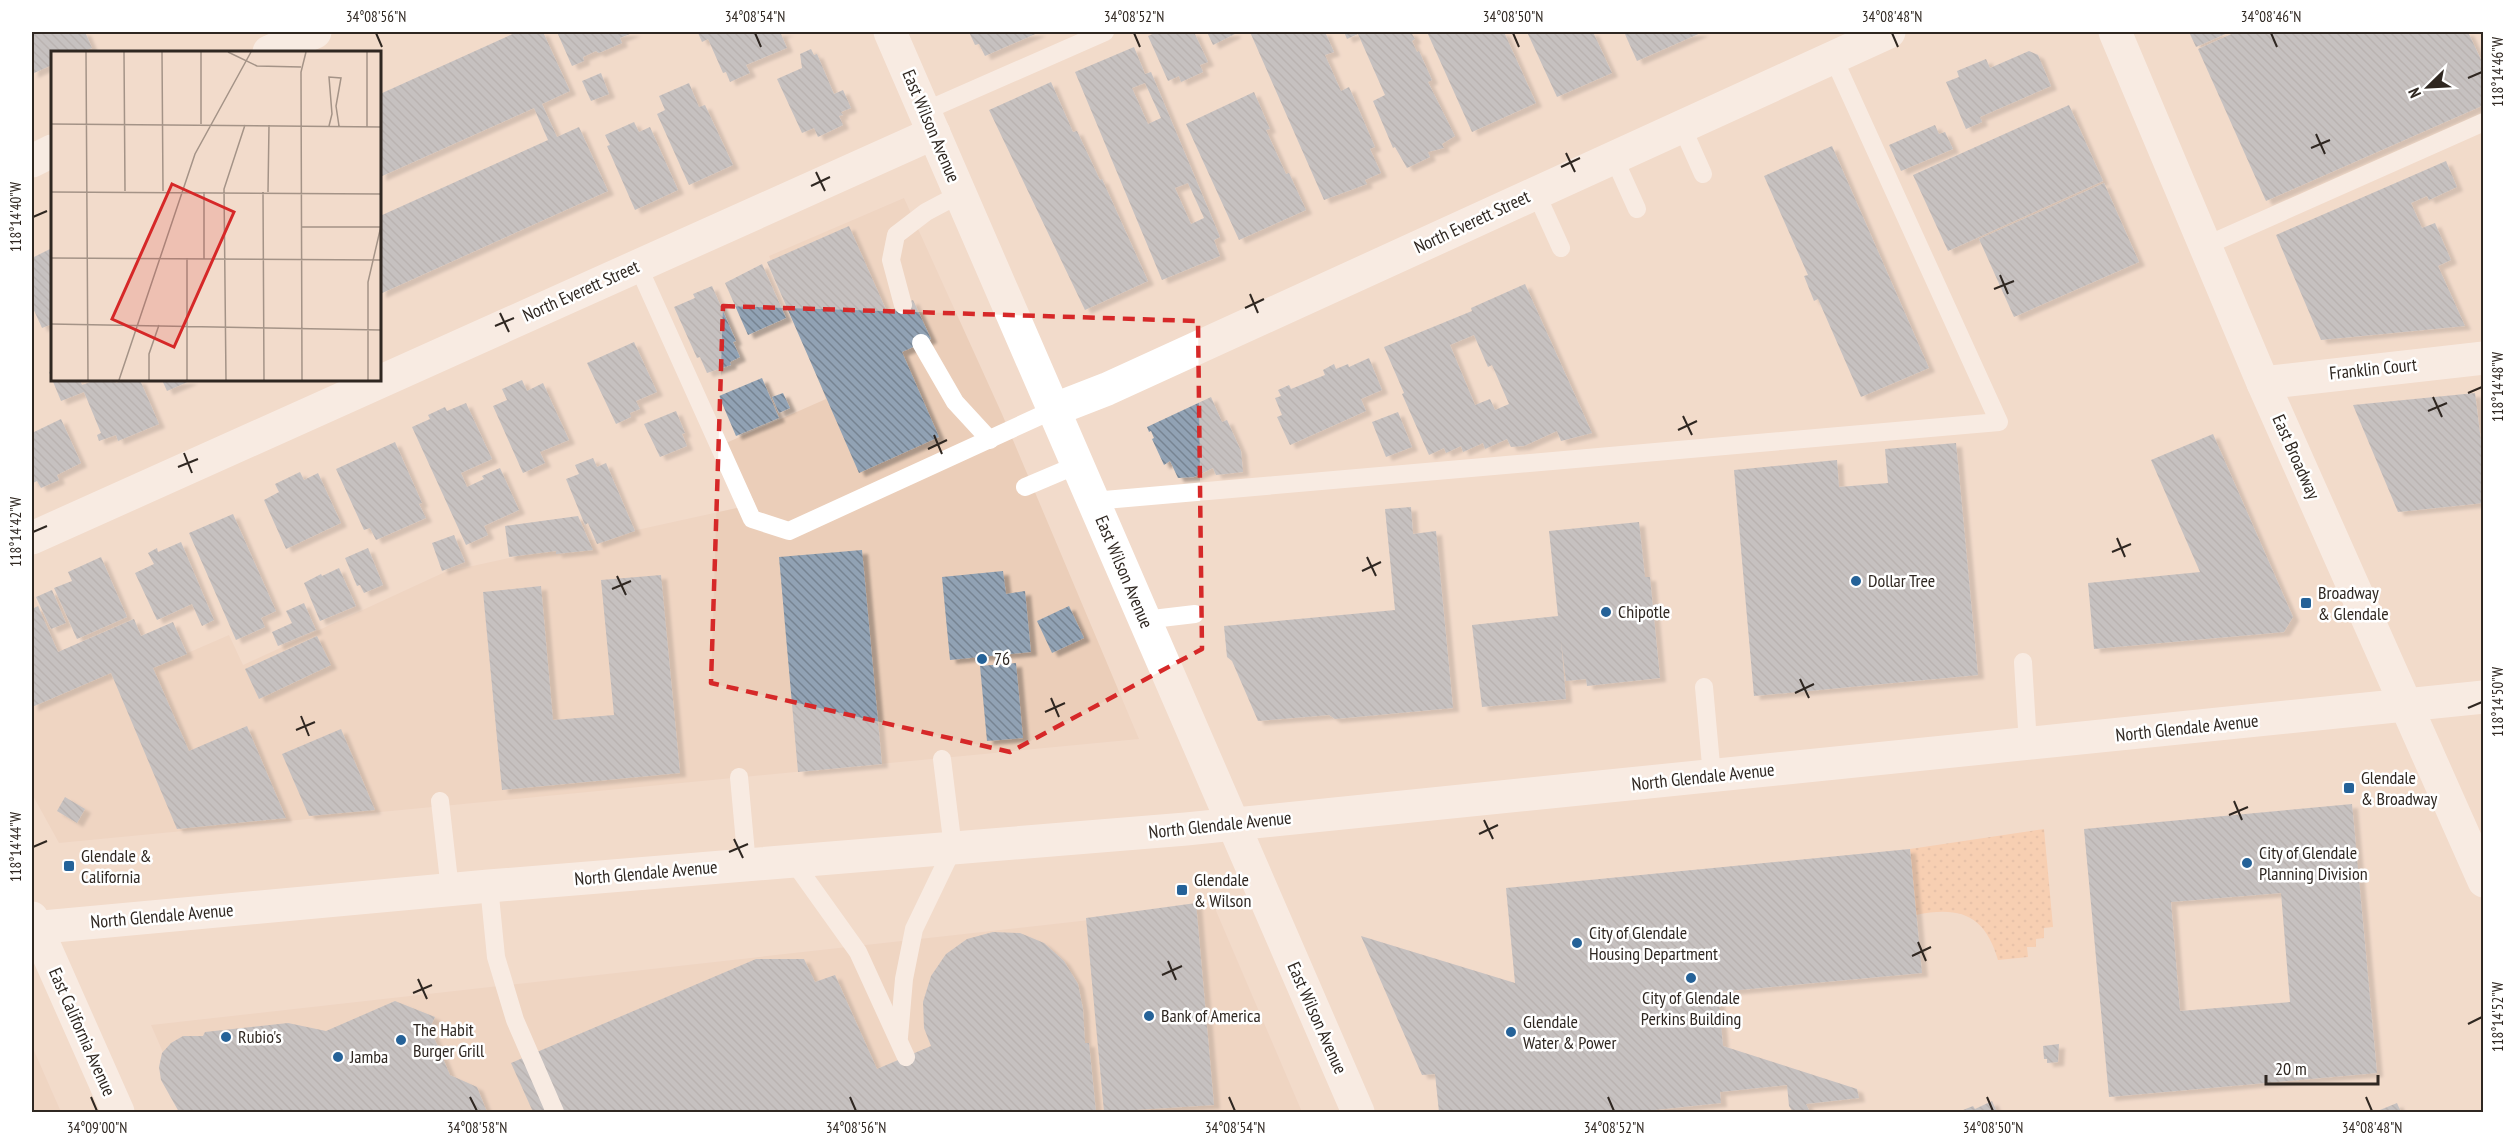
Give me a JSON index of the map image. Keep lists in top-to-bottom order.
{
  "streets": {
    "street": [
      "East Wilson Avenue",
      "North Everett Street",
      "Franklin Court",
      "East Broadway",
      "North Glendale Avenue",
      "East California Avenue"
    ]
  },
  "crossings": [
    ["East Wilson Avenue", "North Everett Street"],
    ["East Wilson Avenue", "North Glendale Avenue"],
    ["Franklin Court", "East Broadway"],
    ["East Broadway", "North Glendale Avenue"],
    ["North Glendale Avenue", "East California Avenue"]
  ],
  "places": {
    "other": [
      "Dollar Tree",
      "Chipotle",
      "76",
      "City of Glendale Planning Division",
      "City of Glendale Housing Department",
      "City of Glendale Perkins Building",
      "Bank of America",
      "Glendale Water & Power",
      "Rubio's",
      "The Habit Burger Grill",
      "Jamba"
    ],
    "transit": [
      "Broadway & Glendale",
      "Glendale & Broadway",
      "Glendale & California",
      "Glendale & Wilson"
    ]
  },
  "scale_bar": "20 m",
  "north": "bottom left",
  "coordinates": [
    "34°08'56\"N",
    "34°08'54\"N",
    "34°08'52\"N",
    "34°08'50\"N",
    "34°08'48\"N",
    "34°08'46\"N",
    "118°14'46\"W",
    "118°14'40\"W",
    "118°14'48\"W",
    "118°14'42\"W",
    "118°14'50\"W",
    "118°14'44\"W",
    "118°14'52\"W",
    "34°09'00\"N",
    "34°08'58\"N"
  ]
}
